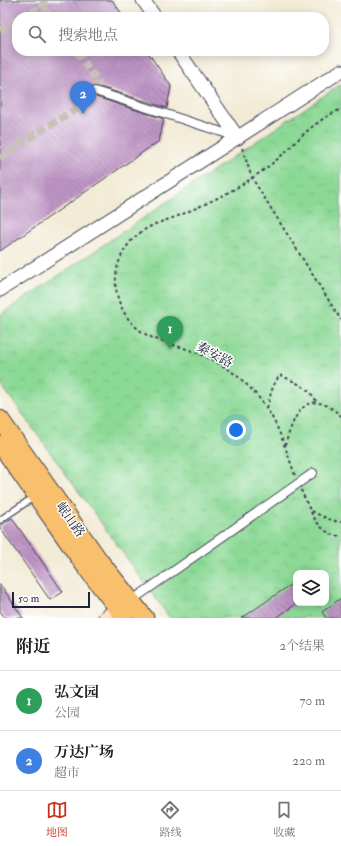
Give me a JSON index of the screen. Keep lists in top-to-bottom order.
{
  "streets": {
    "main road": ["岷山路"],
    "path": ["秦安路"]
  },
  "scale_bar": "50 m",
  "page": {
    "search": "搜索地点",
    "pins": ["2", "1"],
    "scale": "50 m",
    "heading": ["附近", "2个结果"],
    "list": [
      {
        "mark": "1",
        "name": "弘文园",
        "note": "公园",
        "value": "70 m"
      },
      {
        "mark": "2",
        "name": "万达广场",
        "note": "超市",
        "value": "220 m"
      }
    ],
    "nav": ["地图", "路线", "收藏"]
  }
}
